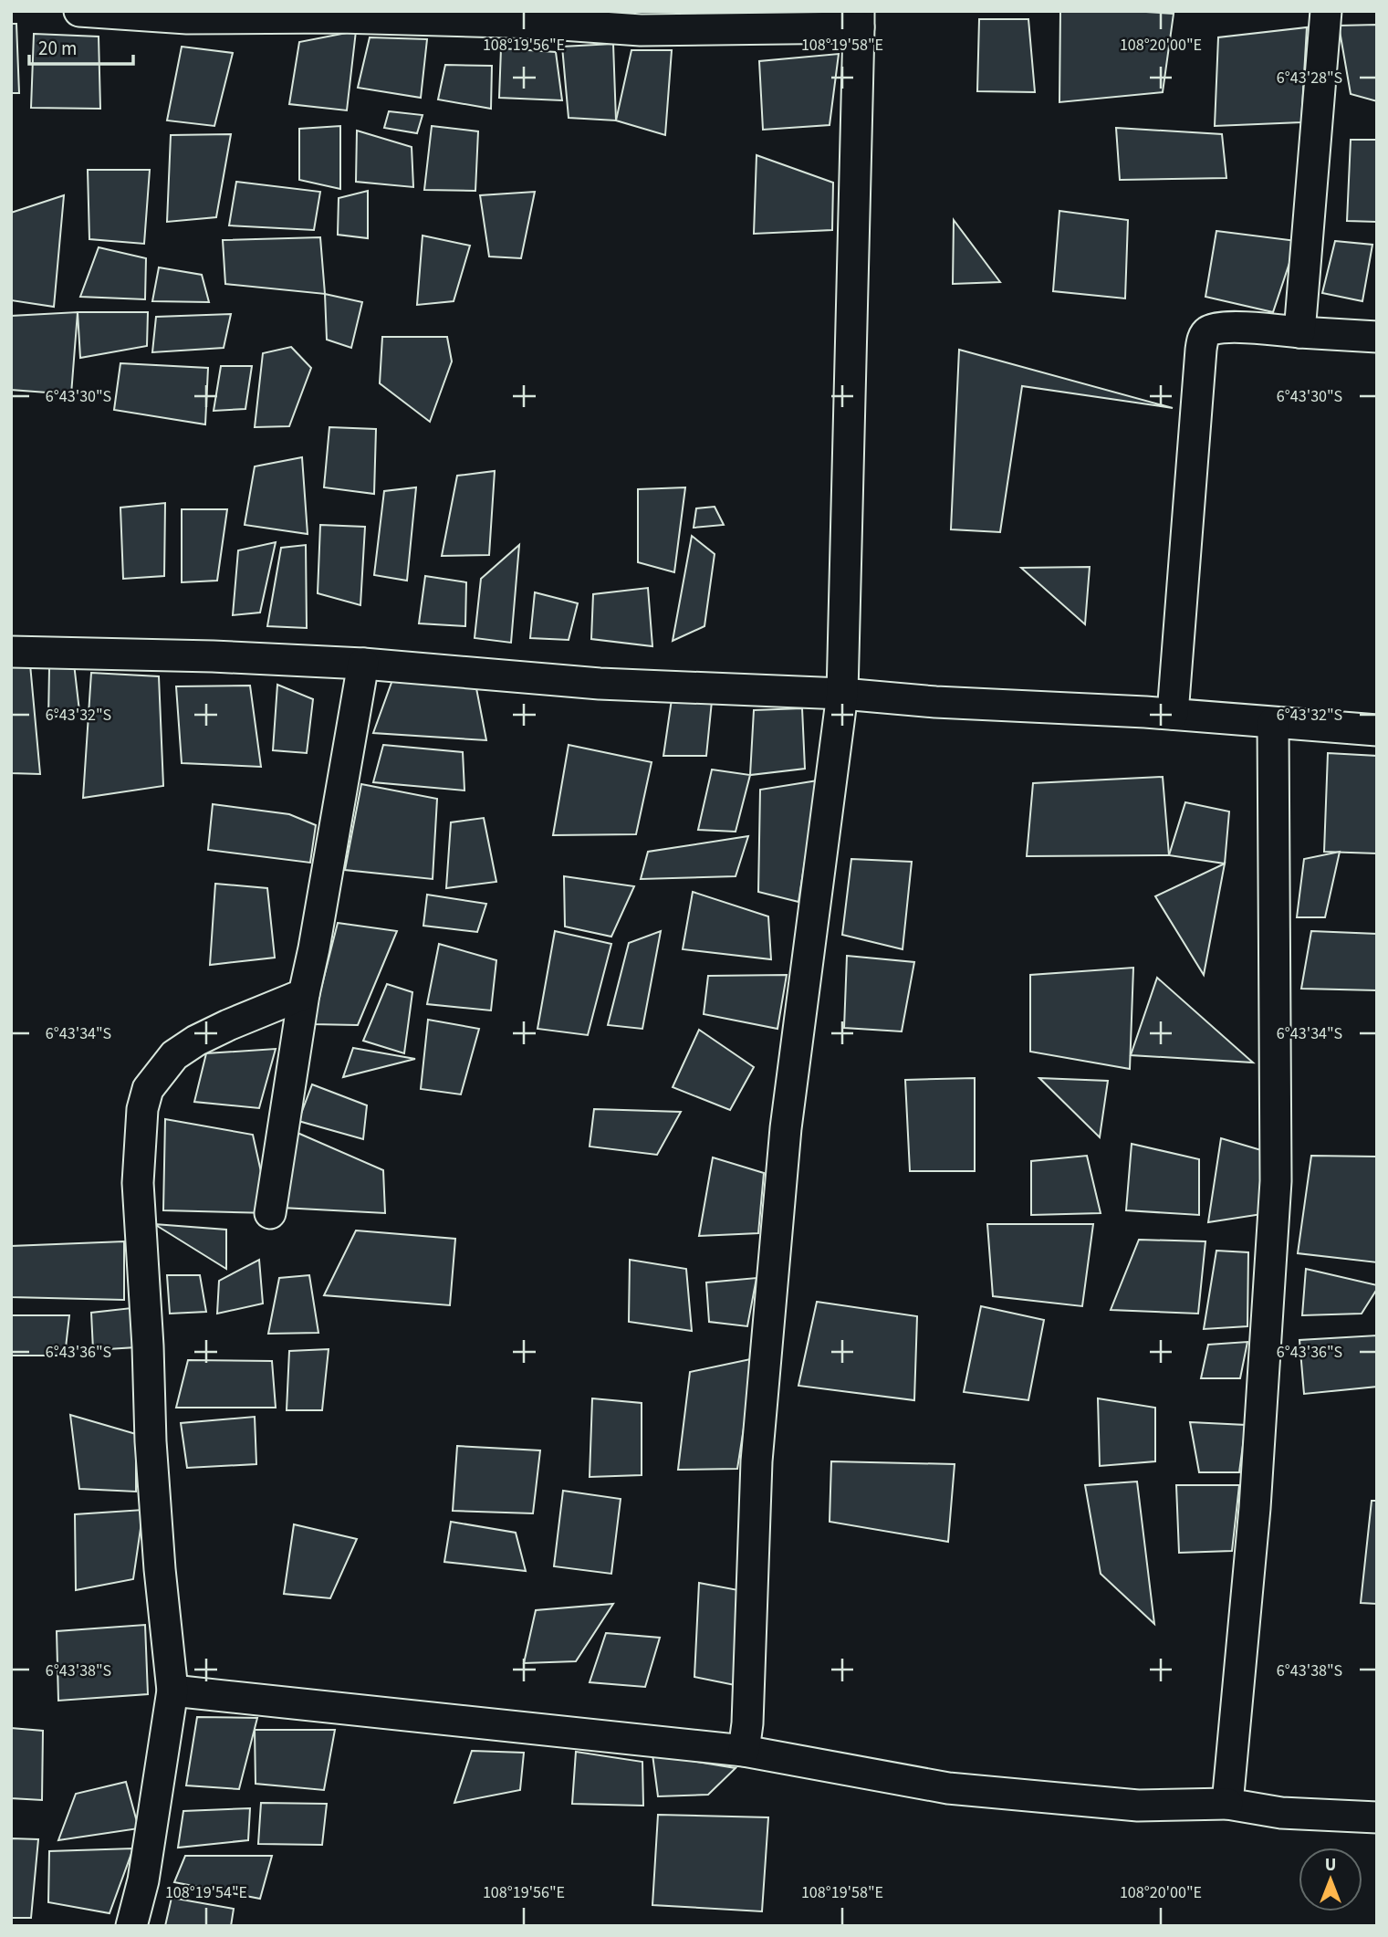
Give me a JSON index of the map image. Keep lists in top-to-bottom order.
{
  "scale_bar": "20 m",
  "north": "top",
  "coordinates": [
    "108°19'56\"E",
    "108°19'58\"E",
    "108°20'00\"E",
    "6°43'28\"S",
    "6°43'30\"S",
    "6°43'32\"S",
    "6°43'34\"S",
    "6°43'36\"S",
    "6°43'38\"S",
    "108°19'54\"E"
  ]
}
